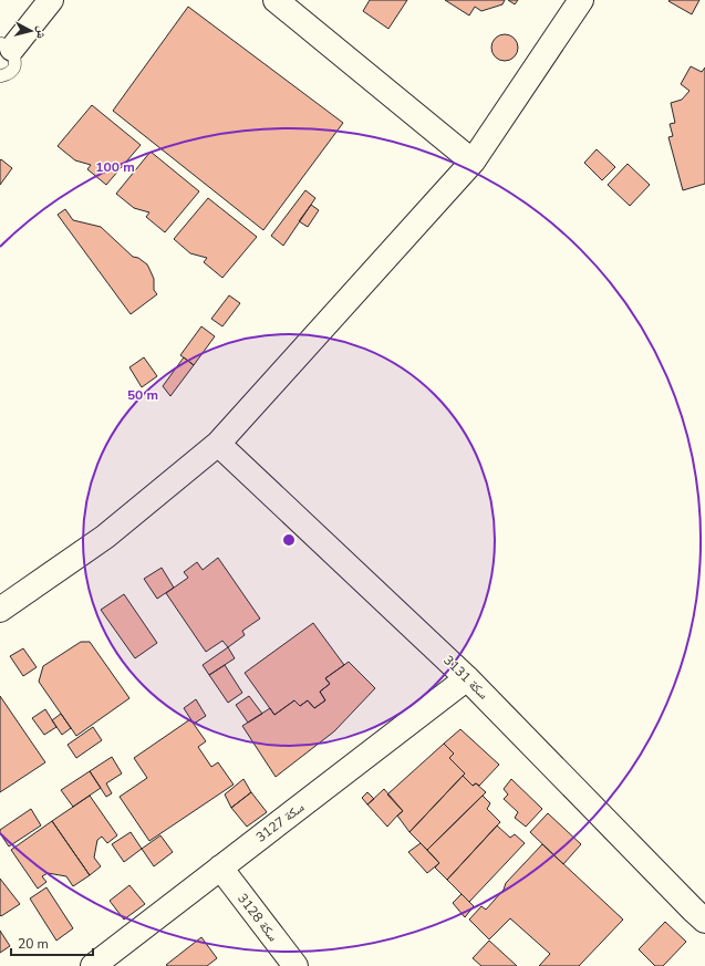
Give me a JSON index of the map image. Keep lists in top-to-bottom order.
{
  "streets": {
    "street": ["سكة 3131", "سكة 3127", "سكة 3128"]
  },
  "crossings": [
    ["سكة 3131", "سكة 3127"],
    ["سكة 3127", "سكة 3128"]
  ],
  "scale_bar": "20 m",
  "north": "right",
  "rings": ["100 m", "50 m"]
}
